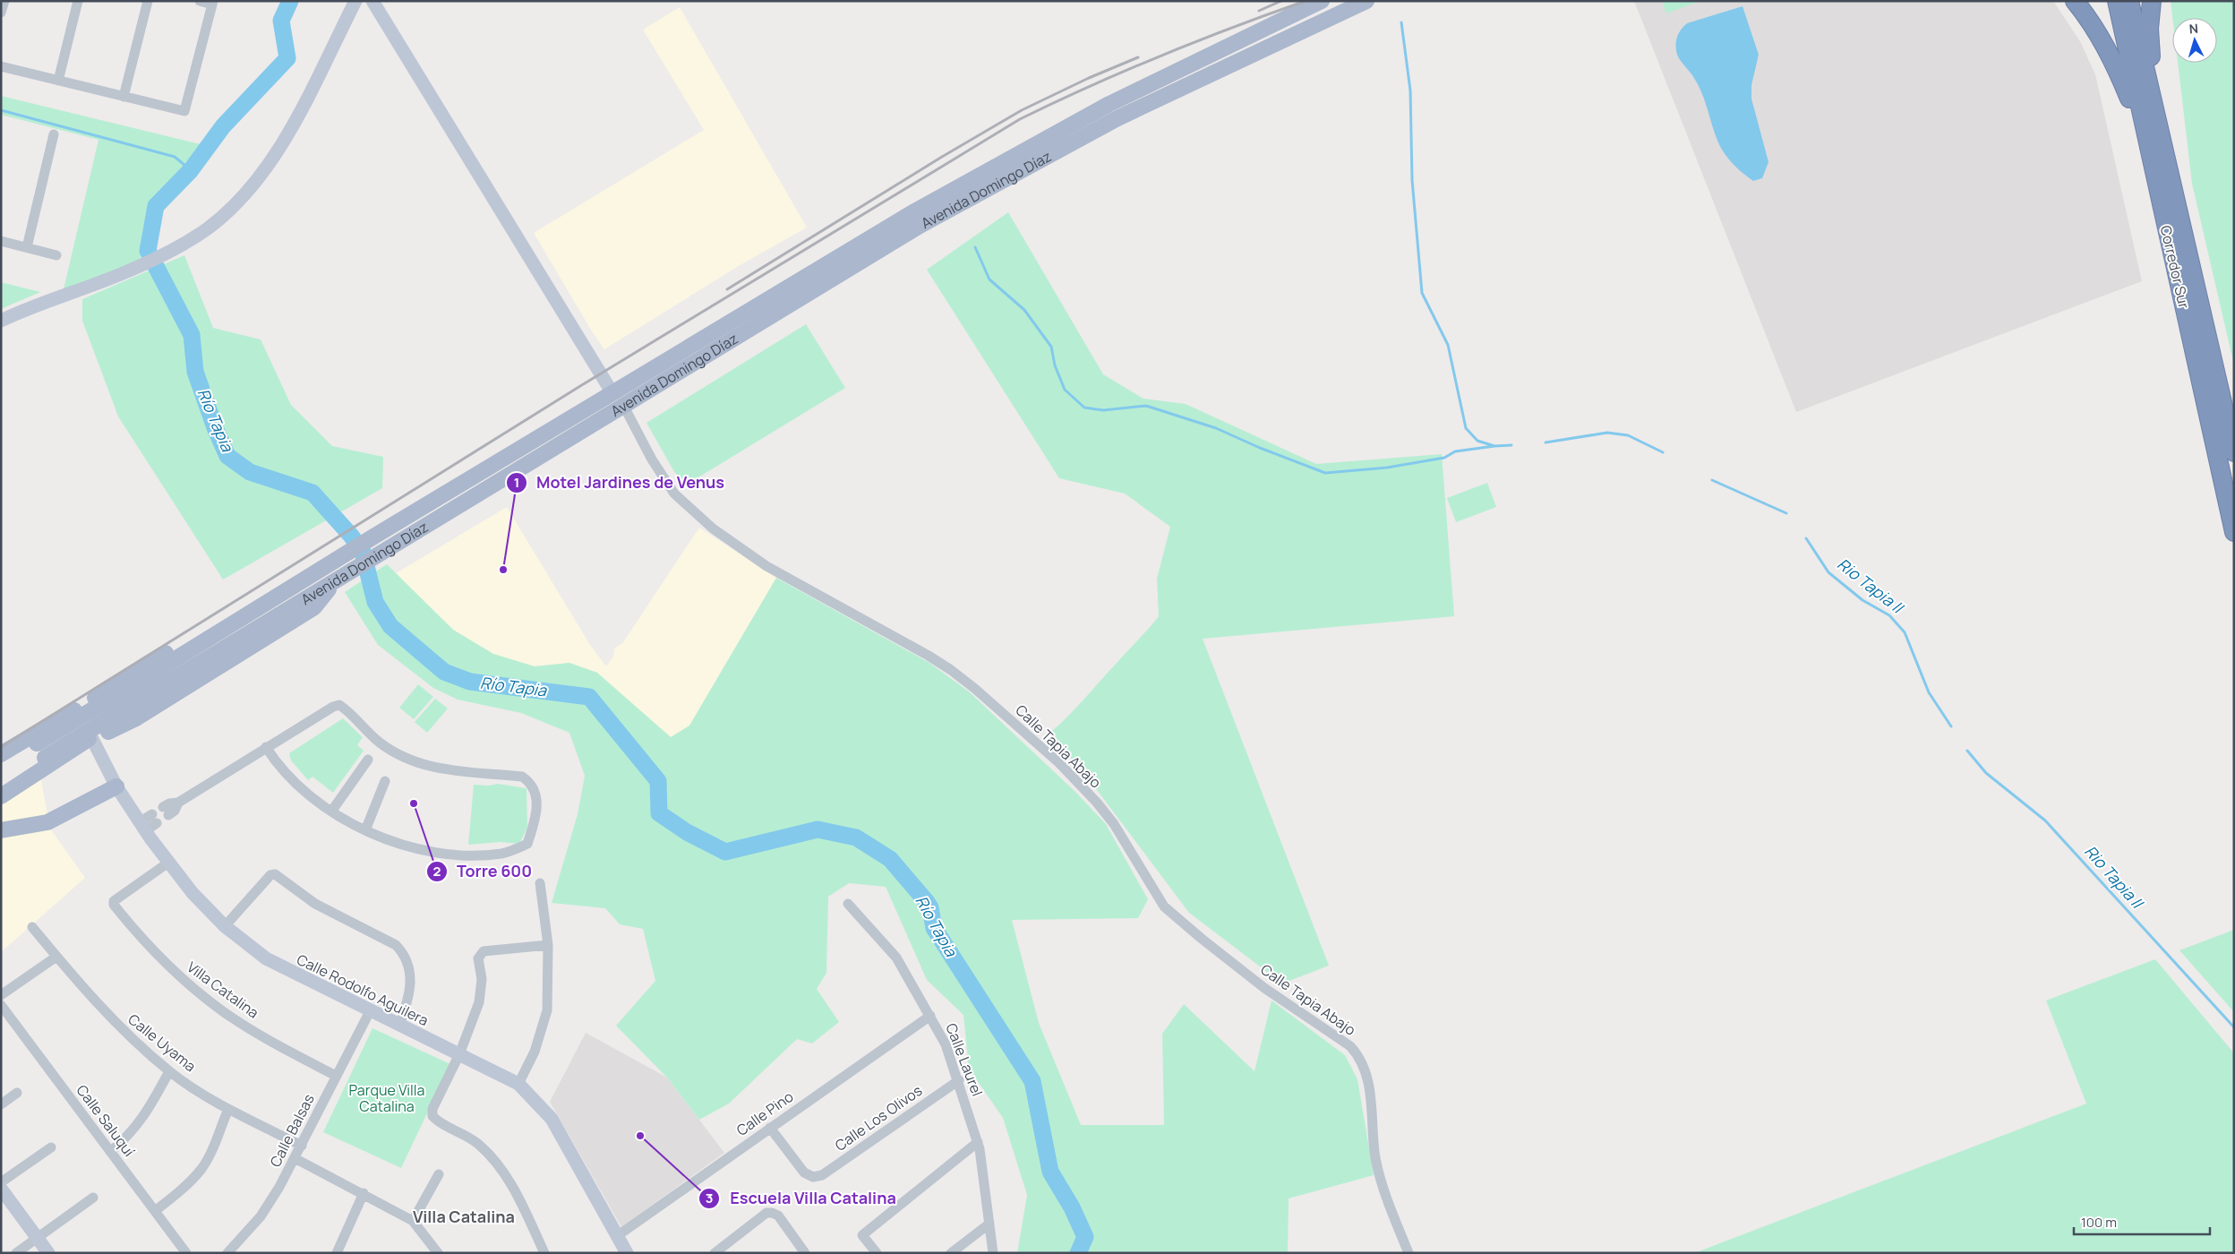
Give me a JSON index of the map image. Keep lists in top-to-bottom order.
{
  "streets": {
    "highway": ["Corredor Sur"],
    "main road": ["Avenida Domingo Díaz"],
    "street": [
      "Calle Tapia Abajo",
      "Villa Catalina",
      "Calle Rodolfo Aguilera",
      "Calle Uyama",
      "Calle Laurel",
      "Calle Pino",
      "Calle Los Olivos",
      "Calle Saluquí",
      "Calle Balsas"
    ]
  },
  "crossings": [
    ["Avenida Domingo Díaz", "Calle Tapia Abajo"],
    ["Villa Catalina", "Calle Rodolfo Aguilera"],
    ["Villa Catalina", "Calle Balsas"],
    ["Calle Rodolfo Aguilera", "Calle Pino"],
    ["Calle Rodolfo Aguilera", "Calle Balsas"],
    ["Calle Uyama", "Calle Balsas"],
    ["Calle Laurel", "Calle Pino"],
    ["Calle Laurel", "Calle Los Olivos"],
    ["Calle Pino", "Calle Los Olivos"]
  ],
  "districts": ["Villa Catalina"],
  "water": ["Río Tapia", "Rio Tapia II"],
  "parks": ["Parque Villa Catalina"],
  "places": ["Motel Jardines de Venus", "Torre 600", "Escuela Villa Catalina"],
  "scale_bar": "100 m",
  "north": "top"
}
